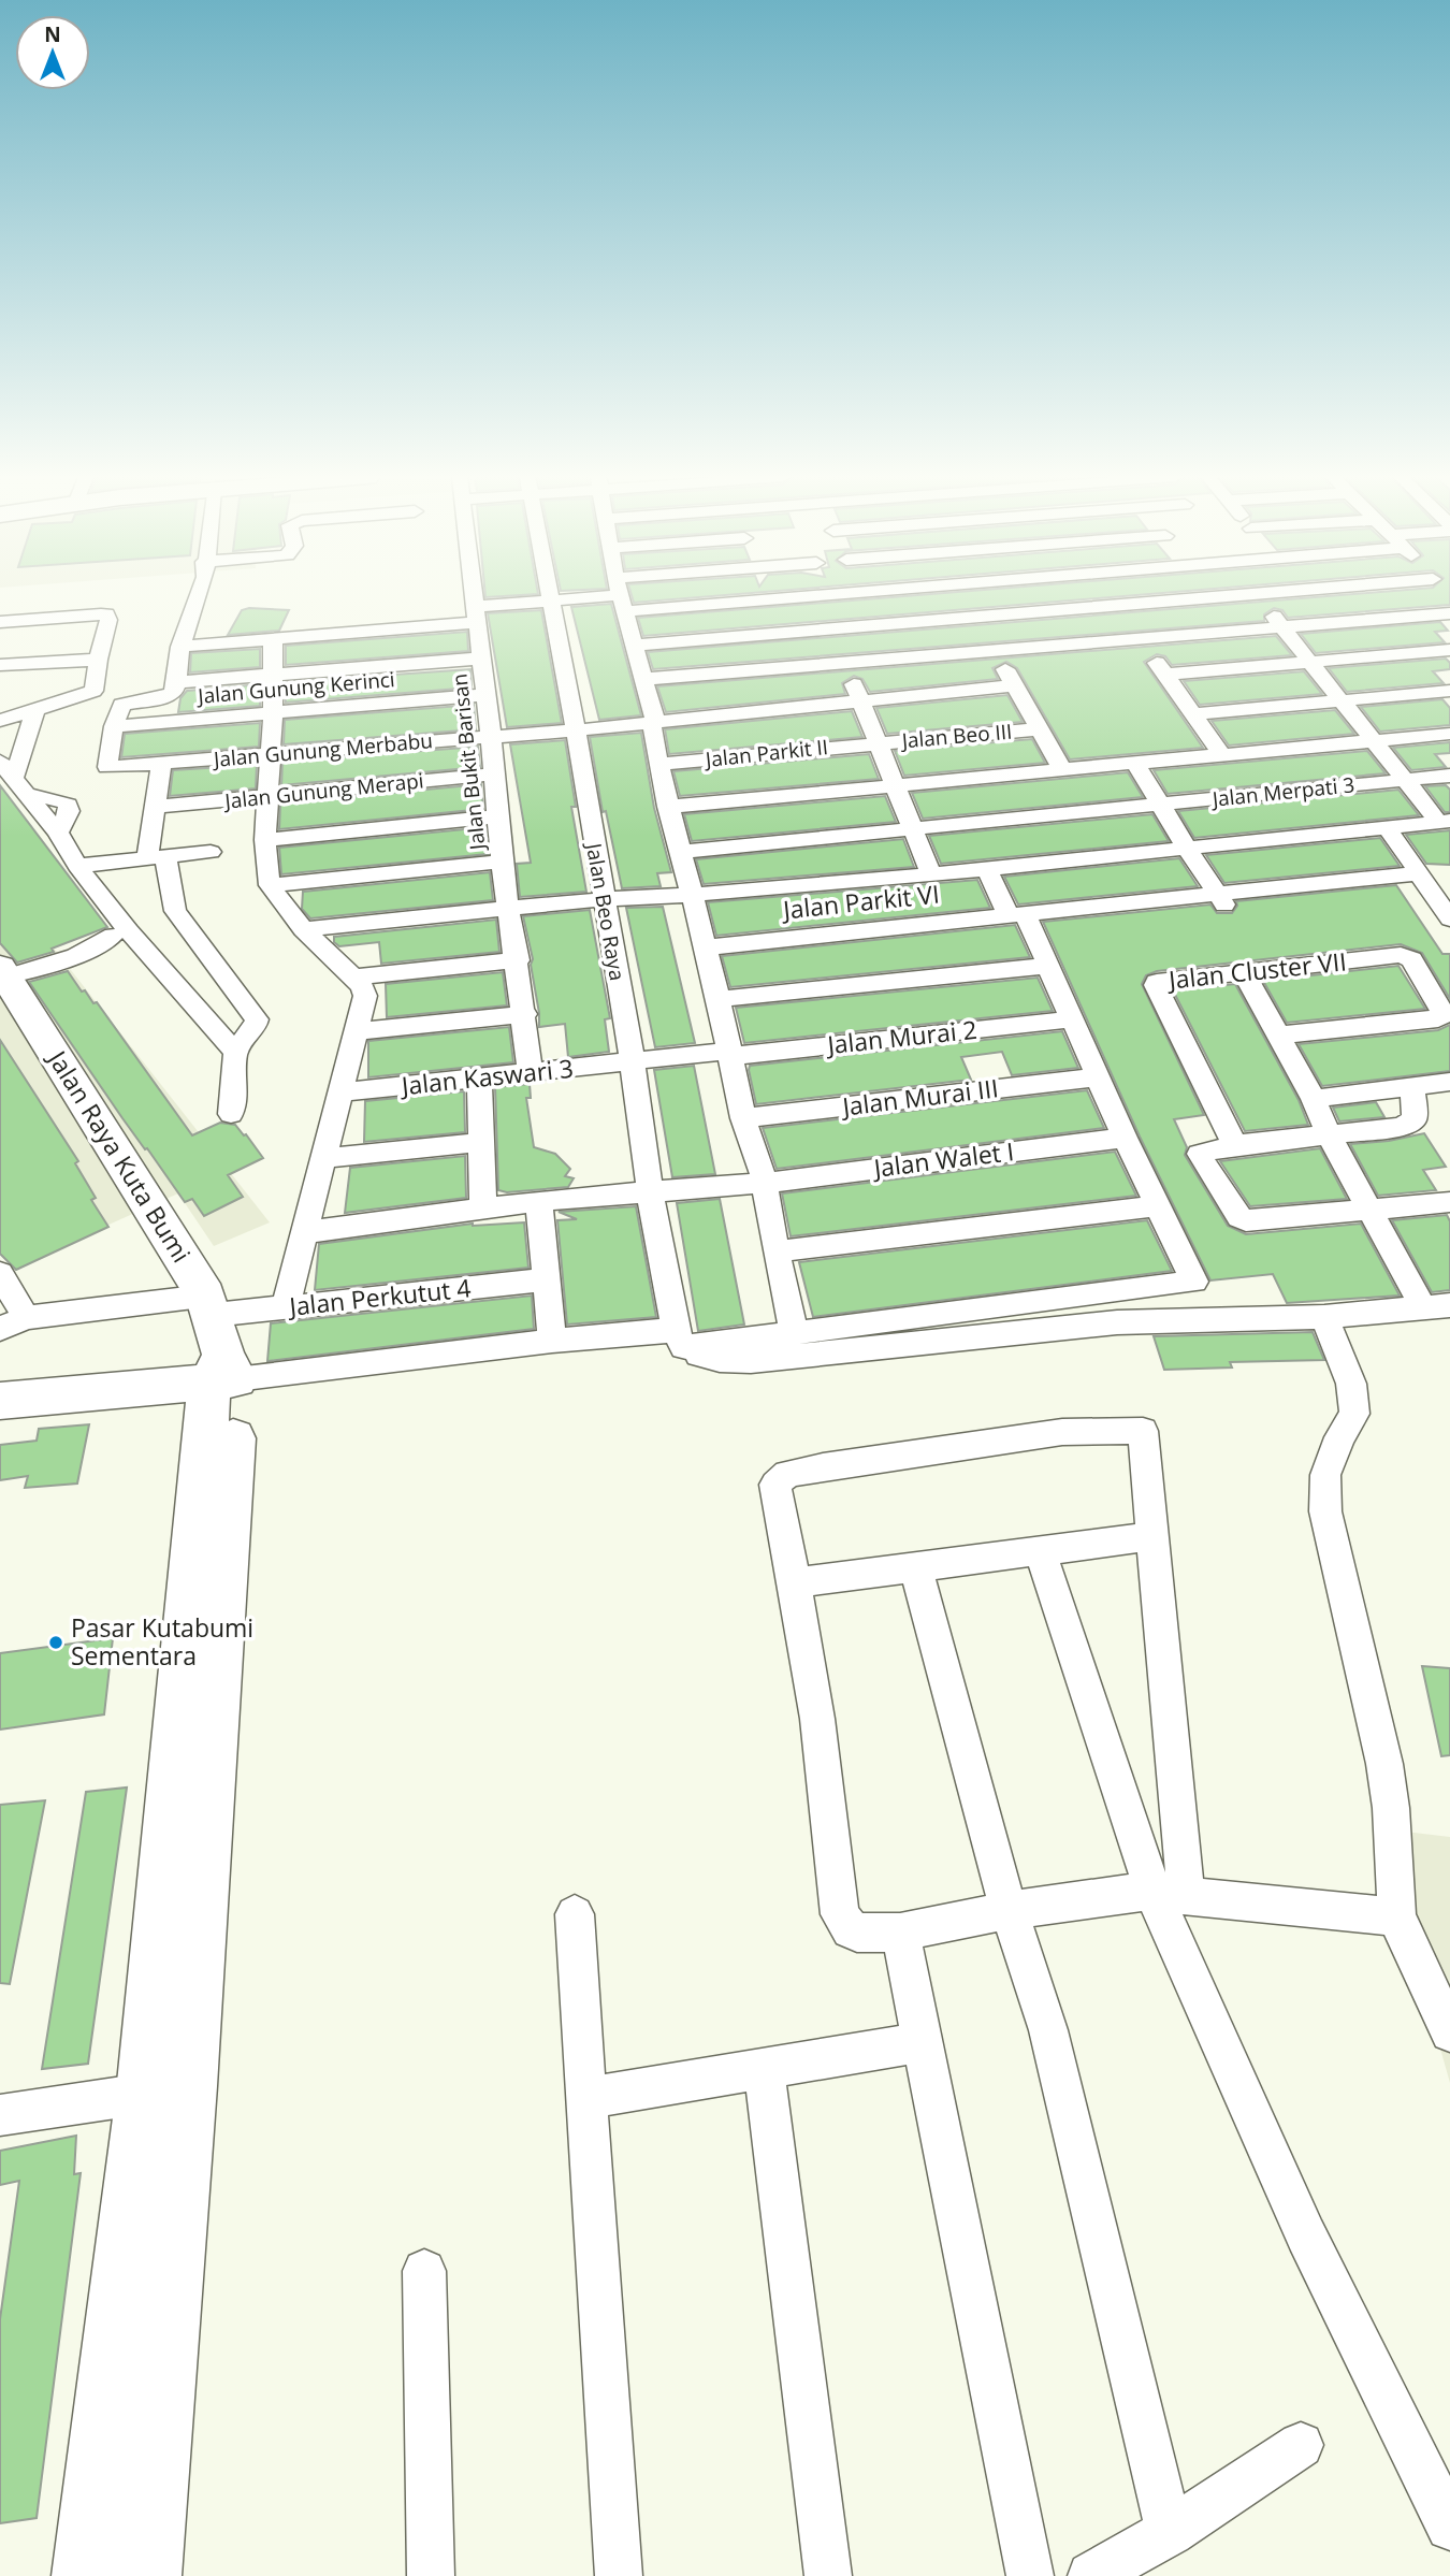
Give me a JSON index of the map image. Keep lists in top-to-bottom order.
{
  "streets": {
    "street": [
      "Jalan Gunung Kerinci",
      "Jalan Beo III",
      "Jalan Gunung Merbabu",
      "Jalan Parkit II",
      "Jalan Bukit Barisan",
      "Jalan Gunung Merapi",
      "Jalan Merpati 3",
      "Jalan Parkit VI",
      "Jalan Beo Raya",
      "Jalan Cluster VII",
      "Jalan Murai 2",
      "Jalan Kaswari 3",
      "Jalan Murai III",
      "Jalan Raya Kuta Bumi",
      "Jalan Walet I",
      "Jalan Perkutut 4"
    ]
  },
  "crossings": [
    ["Jalan Gunung Kerinci", "Jalan Bukit Barisan"],
    ["Jalan Beo III", "Jalan Parkit II"],
    ["Jalan Gunung Merbabu", "Jalan Bukit Barisan"],
    ["Jalan Gunung Merbabu", "Jalan Beo Raya"],
    ["Jalan Bukit Barisan", "Jalan Gunung Merapi"],
    ["Jalan Bukit Barisan", "Jalan Kaswari 3"],
    ["Jalan Beo Raya", "Jalan Kaswari 3"],
    ["Jalan Beo Raya", "Jalan Walet I"],
    ["Jalan Raya Kuta Bumi", "Jalan Perkutut 4"]
  ],
  "places": ["Pasar Kutabumi Sementara"],
  "north": "top"
}
